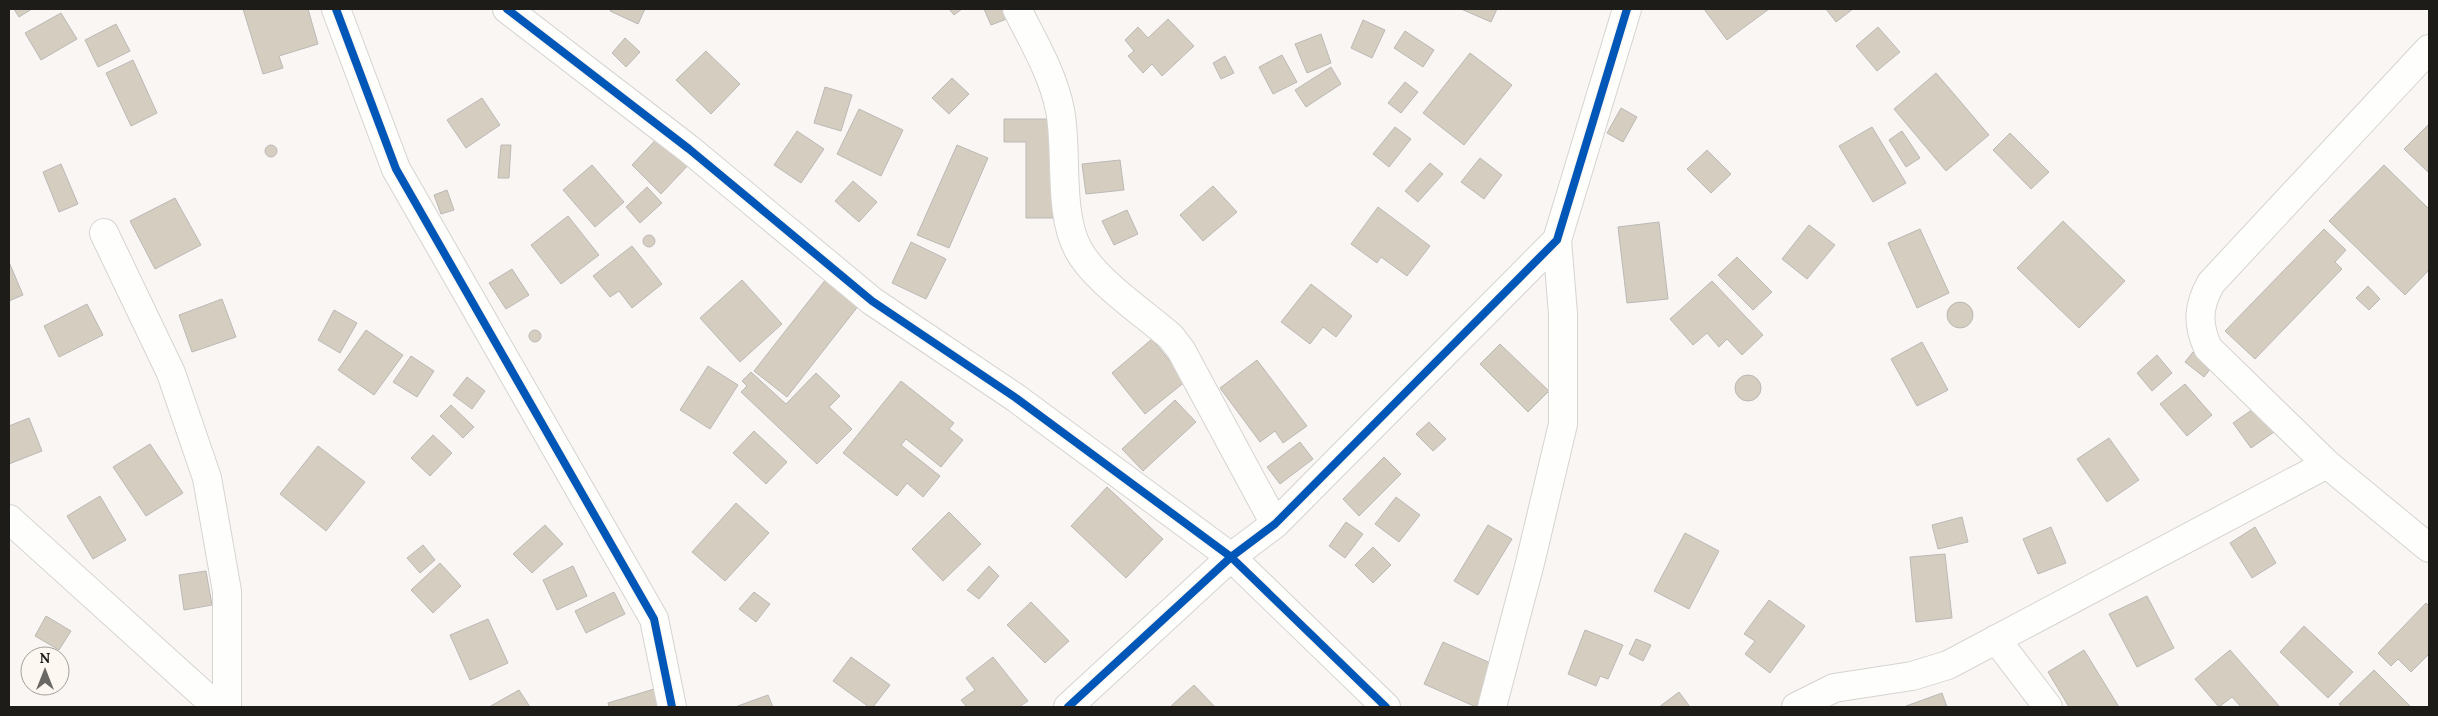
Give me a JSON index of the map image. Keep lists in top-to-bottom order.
{
  "north": "top"
}
